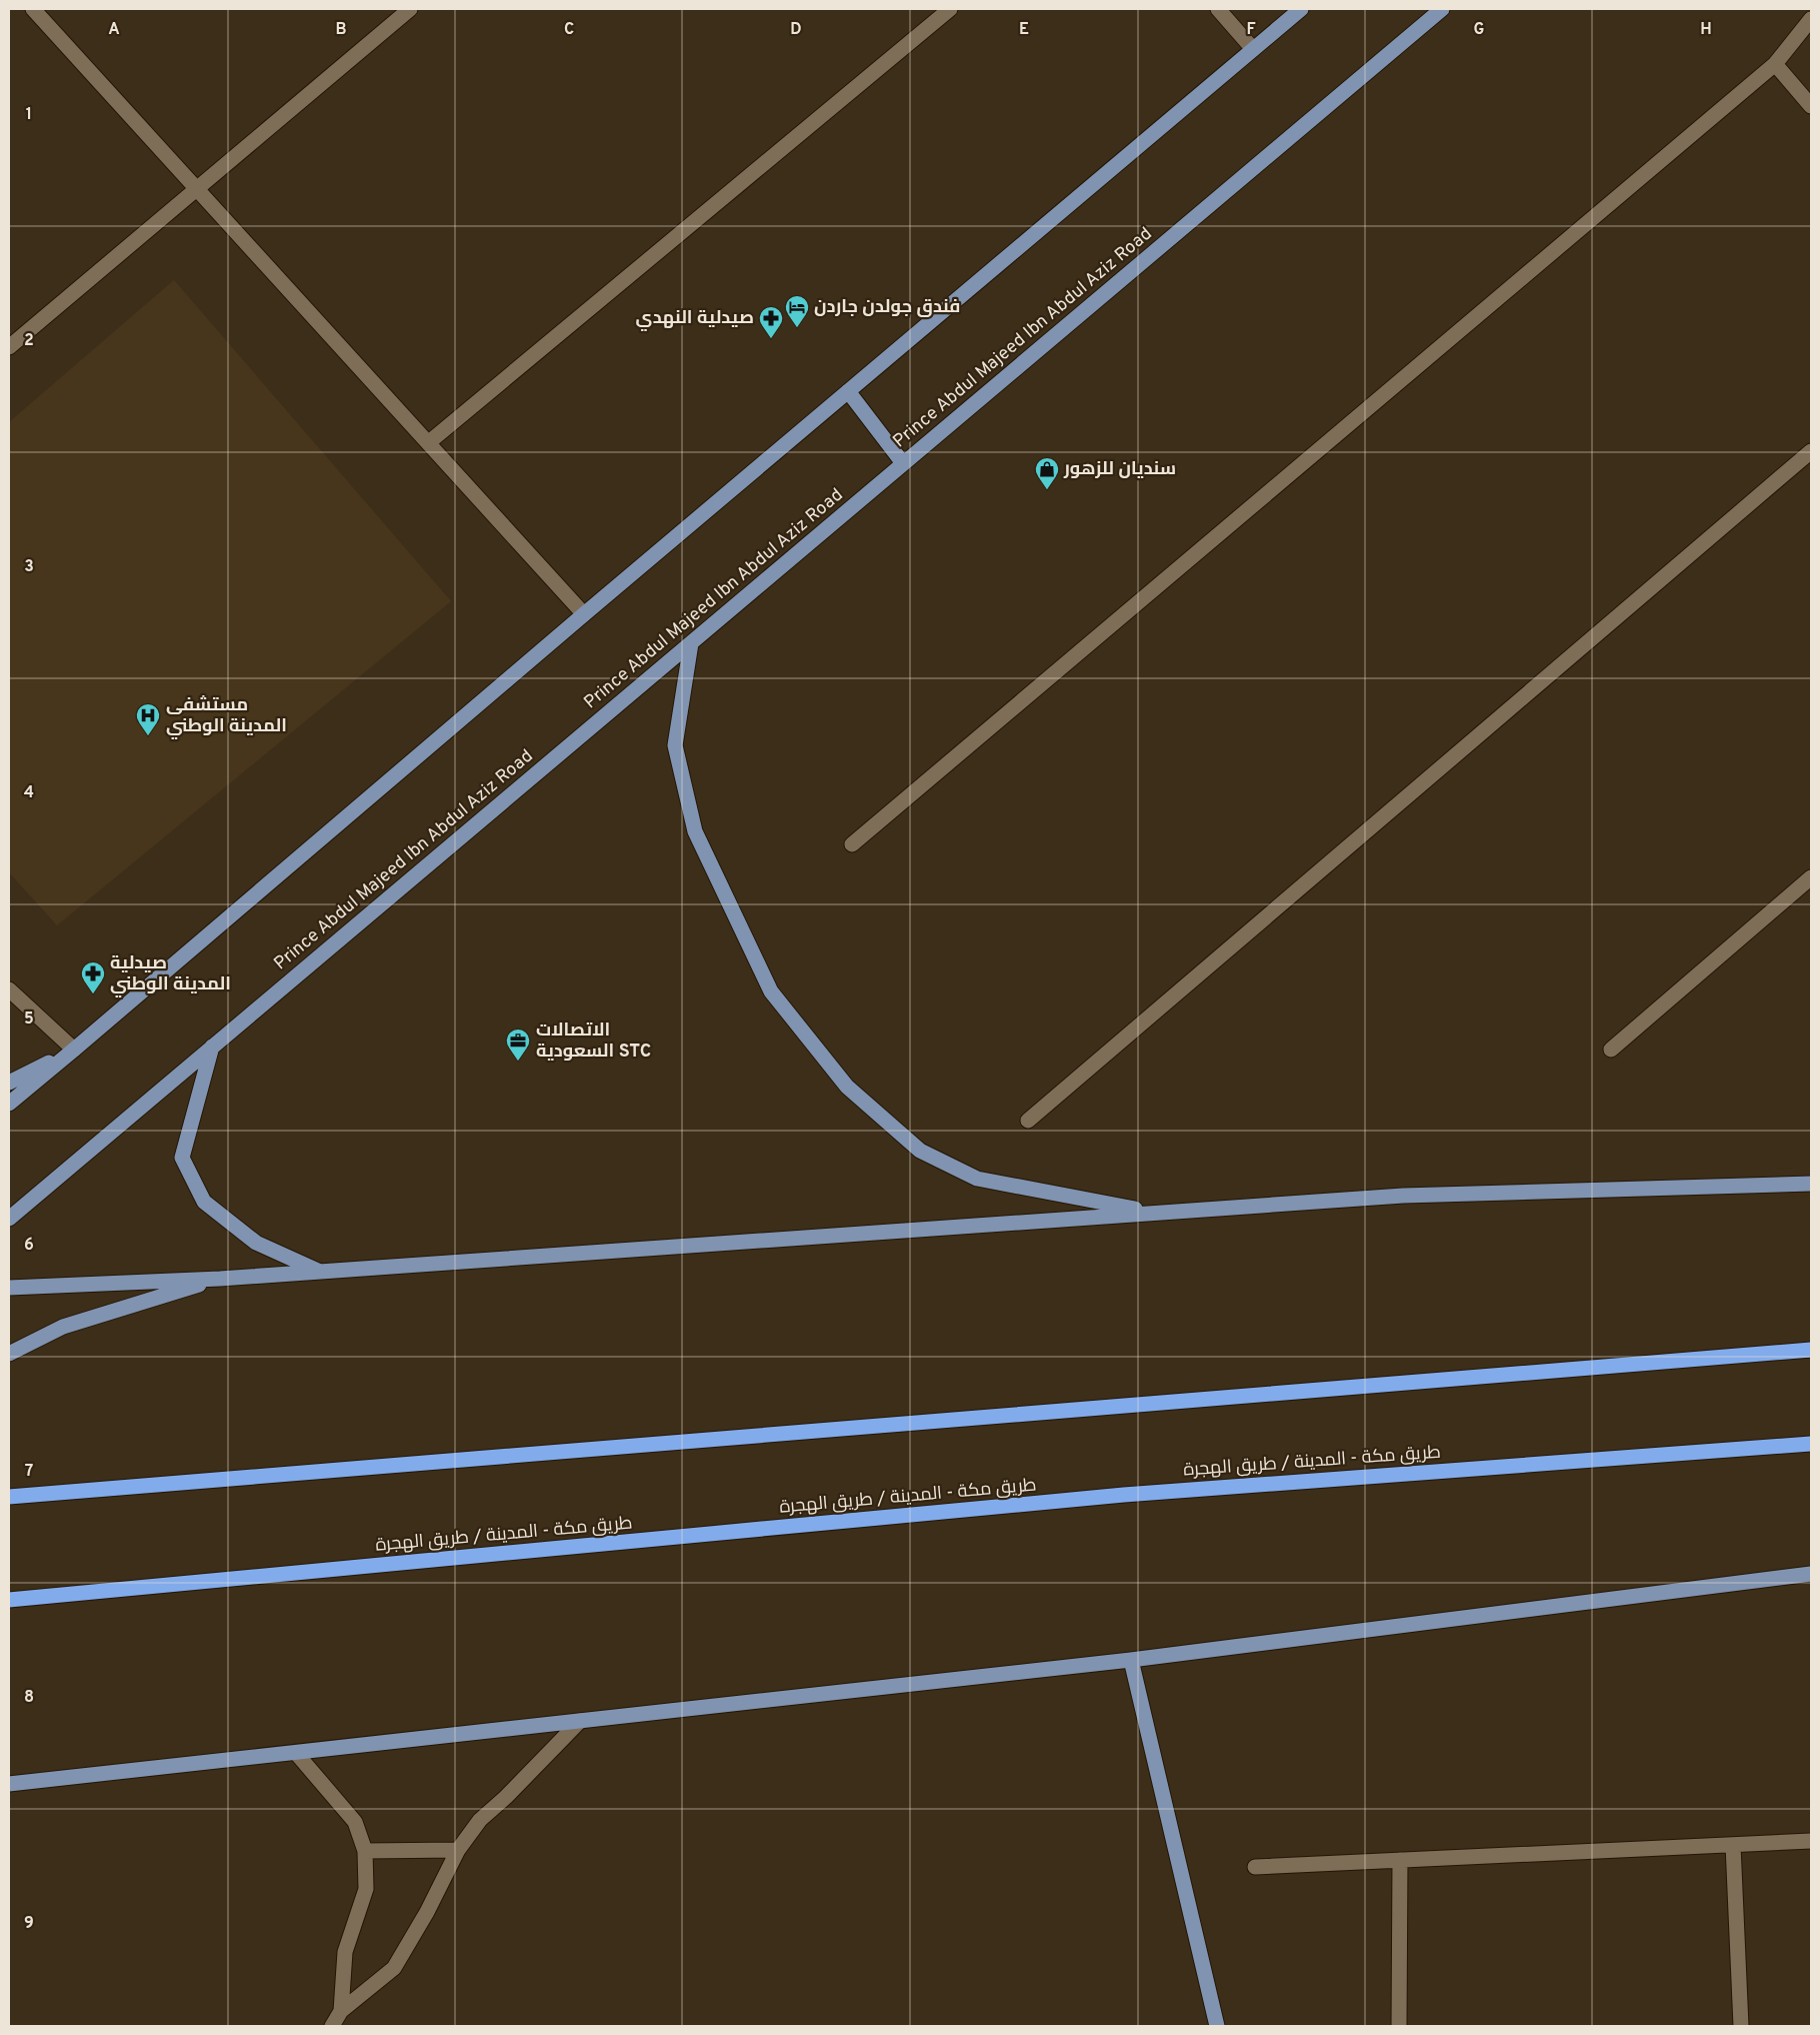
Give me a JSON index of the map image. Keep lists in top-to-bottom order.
{
  "streets": {
    "highway": ["طريق مكة - المدينة / طريق الهجرة"],
    "main road": ["Prince Abdul Majeed Ibn Abdul Aziz Road"]
  },
  "places": {
    "hotel": ["فندق جولدن جاردن"],
    "pharmacy": ["صيدلية النهدي", "صيدلية المدينة الوطني"],
    "shop": ["سنديان للزهور"],
    "hospital": ["مستشفى المدينة الوطني"],
    "office": ["الاتصالات السعودية STC"]
  },
  "grid": {
    "columns": [
      "A",
      "B",
      "C",
      "D",
      "E",
      "F",
      "G",
      "H"
    ],
    "rows": [
      "1",
      "2",
      "3",
      "4",
      "5",
      "6",
      "7",
      "8",
      "9"
    ]
  }
}
